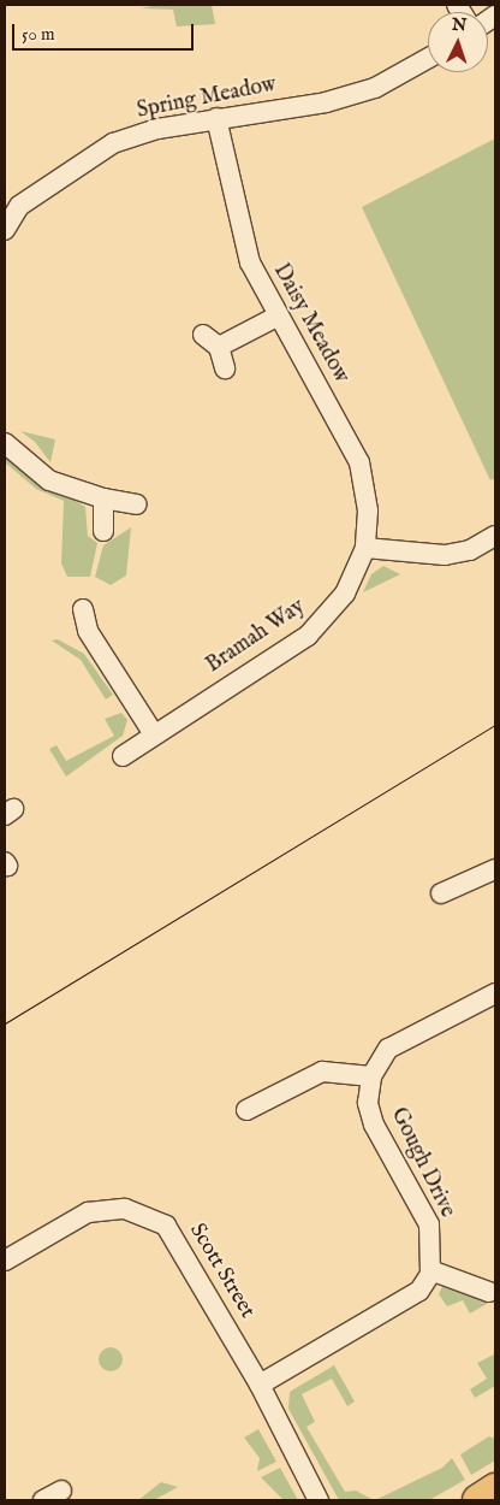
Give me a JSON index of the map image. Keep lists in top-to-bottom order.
{
  "streets": {
    "street": [
      "Spring Meadow",
      "Daisy Meadow",
      "Bramah Way",
      "Gough Drive",
      "Scott Street"
    ]
  },
  "crossings": [
    ["Spring Meadow", "Daisy Meadow"],
    ["Daisy Meadow", "Bramah Way"]
  ],
  "scale_bar": "50 m",
  "north": "top"
}
